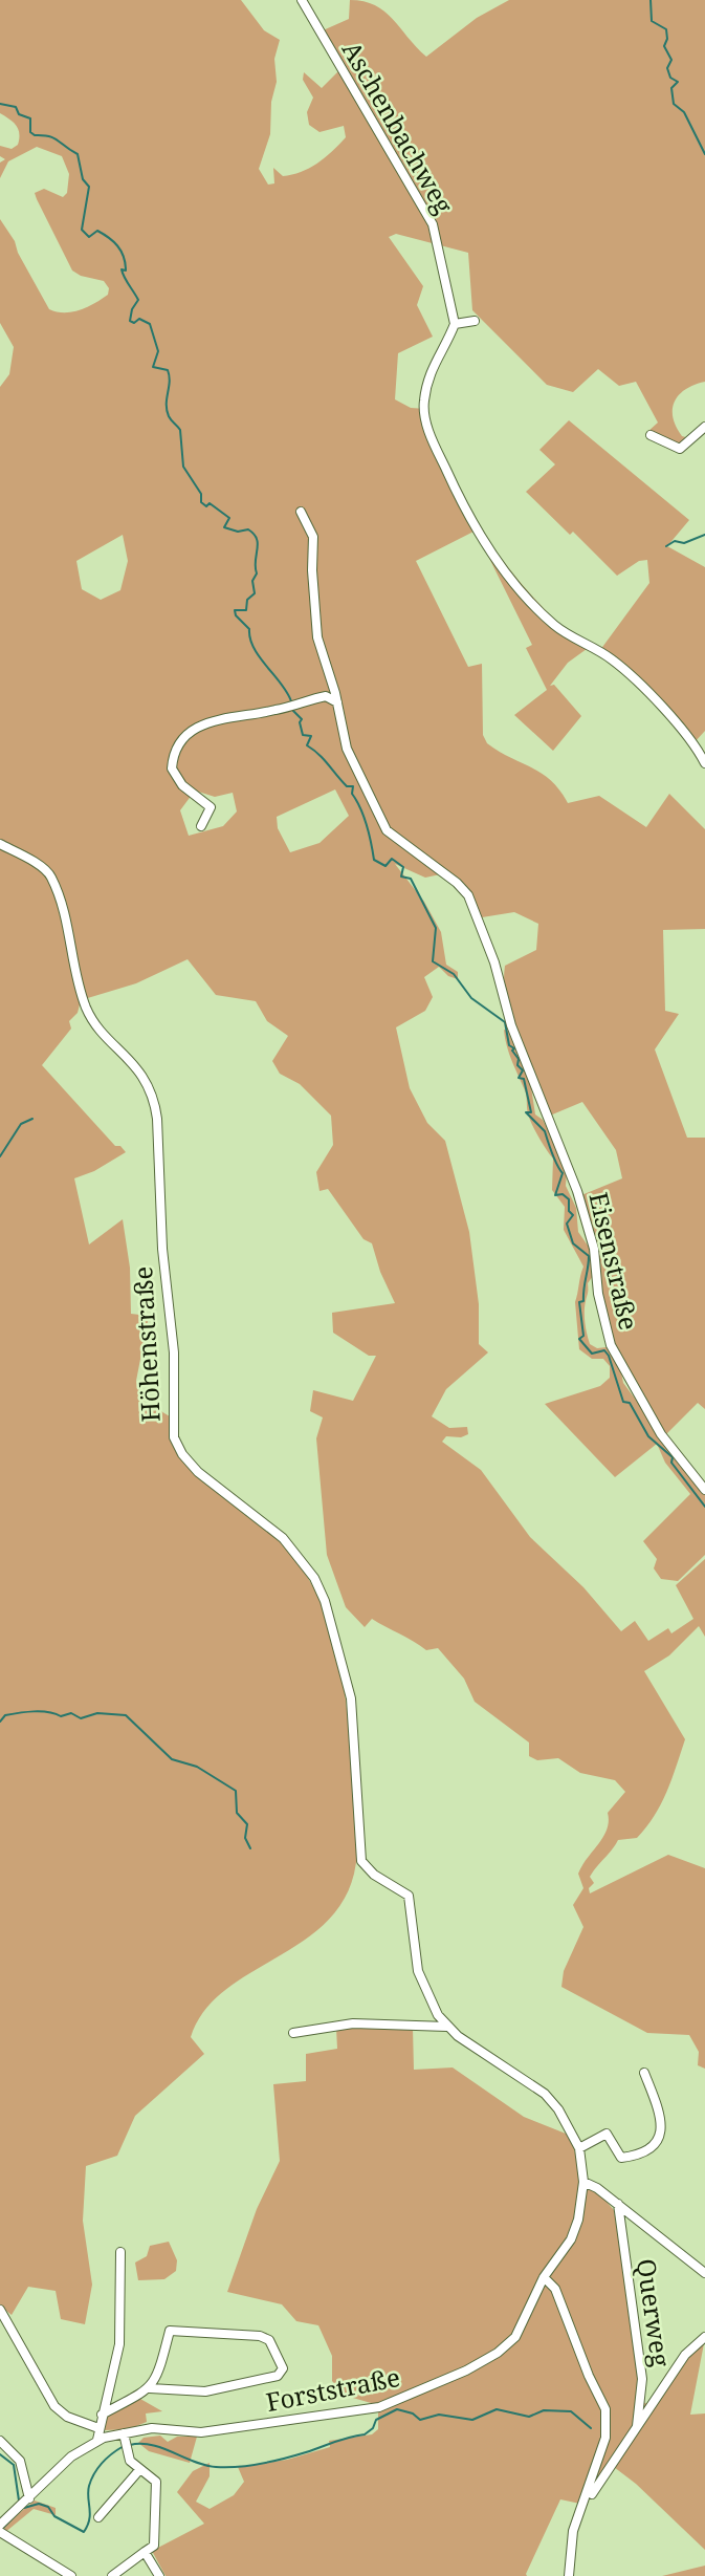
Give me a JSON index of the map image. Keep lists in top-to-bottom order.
{
  "streets": {
    "street": [
      "Aschenbachweg",
      "Eisenstraße",
      "Höhenstraße",
      "Querweg",
      "Forststraße"
    ]
  },
  "crossings": [
    ["Höhenstraße", "Forststraße"]
  ]
}
